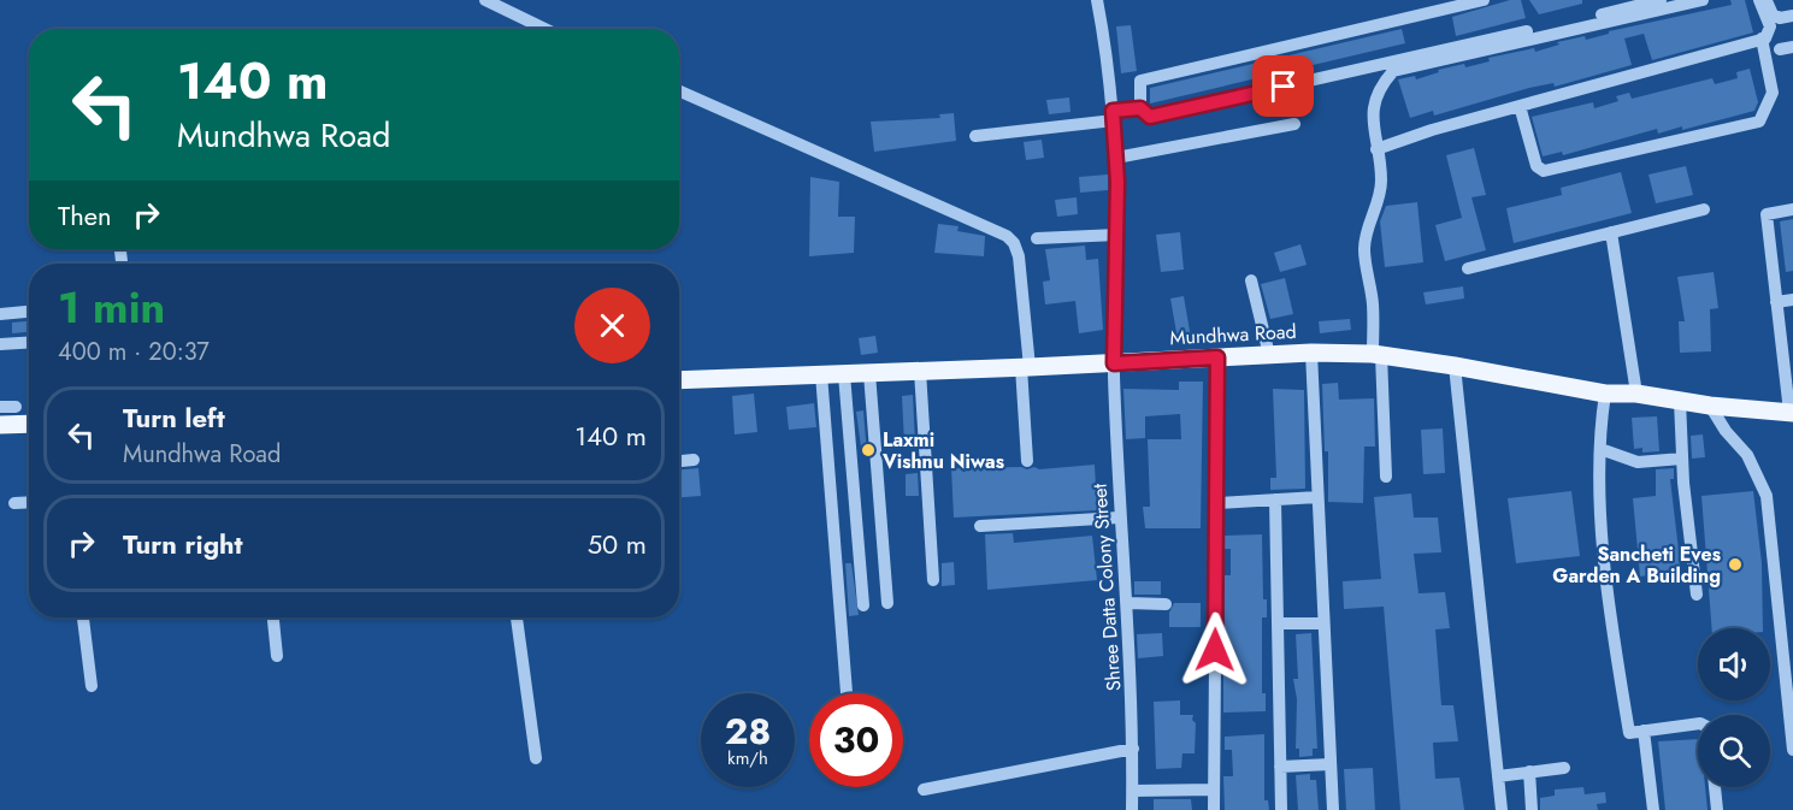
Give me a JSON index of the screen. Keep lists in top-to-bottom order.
{
  "streets": {
    "main road": ["Mundhwa Road"],
    "street": ["Shree Datta Colony Street"]
  },
  "crossings": [
    ["Mundhwa Road", "Shree Datta Colony Street"]
  ],
  "places": ["Laxmi Vishnu Niwas", "Sancheti Eves Garden A Building"],
  "page": {
    "turn": ["140 m", "Mundhwa Road"],
    "then": "Then",
    "heading": ["1 min", "400 m · 20:37"],
    "list": [
      {
        "name": "Turn left",
        "note": "Mundhwa Road",
        "value": "140 m"
      },
      {
        "name": "Turn right",
        "value": "50 m"
      }
    ],
    "speed": "28 km/h",
    "limit": "30"
  }
}
